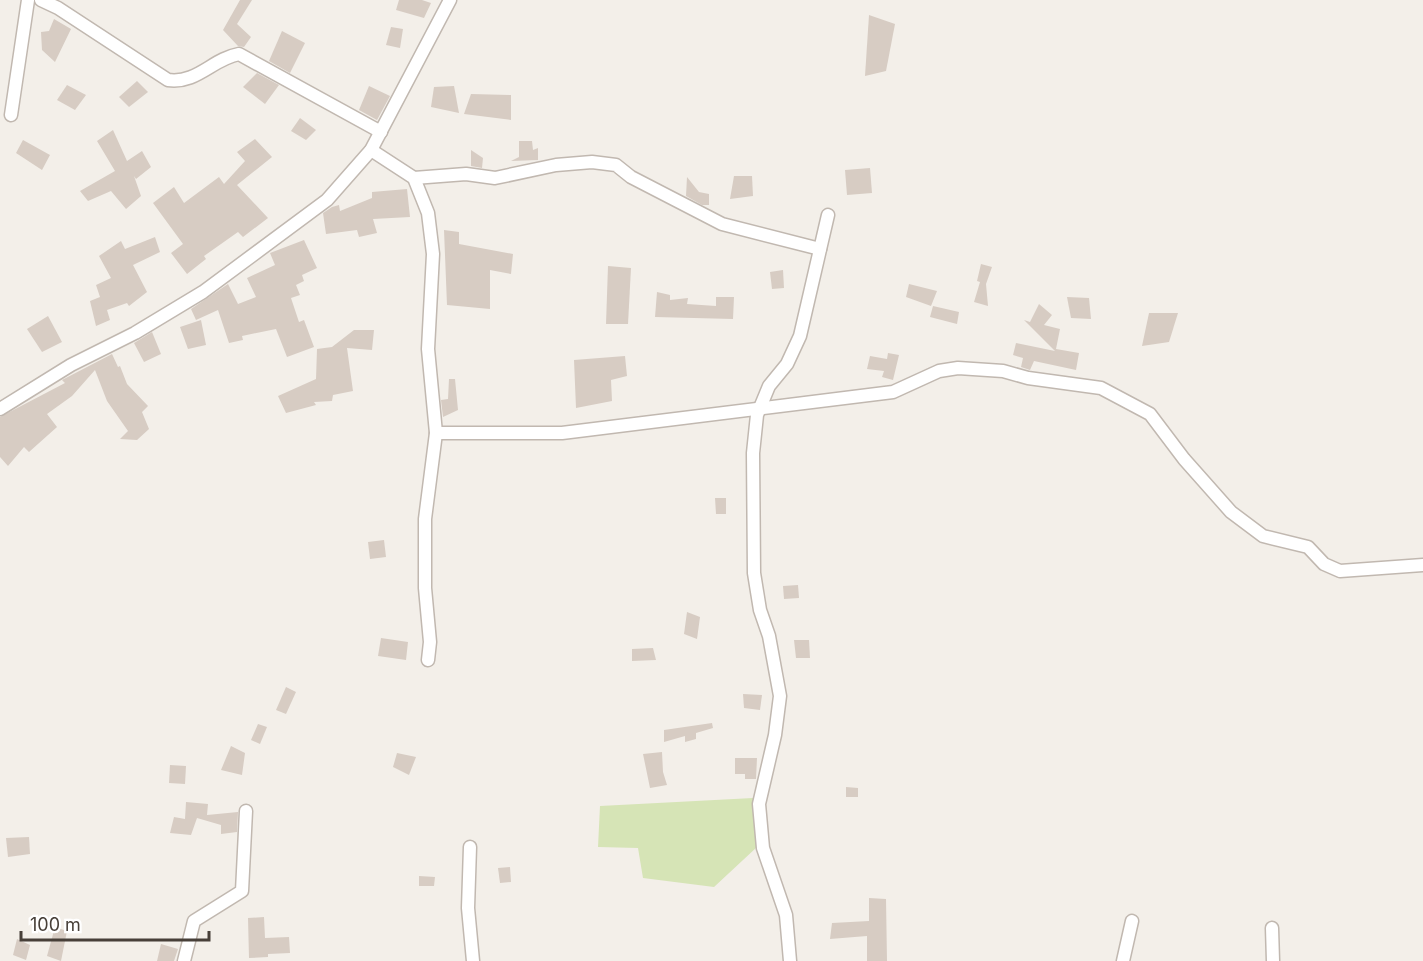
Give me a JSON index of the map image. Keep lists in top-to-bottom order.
{
  "scale_bar": "100 m"
}
